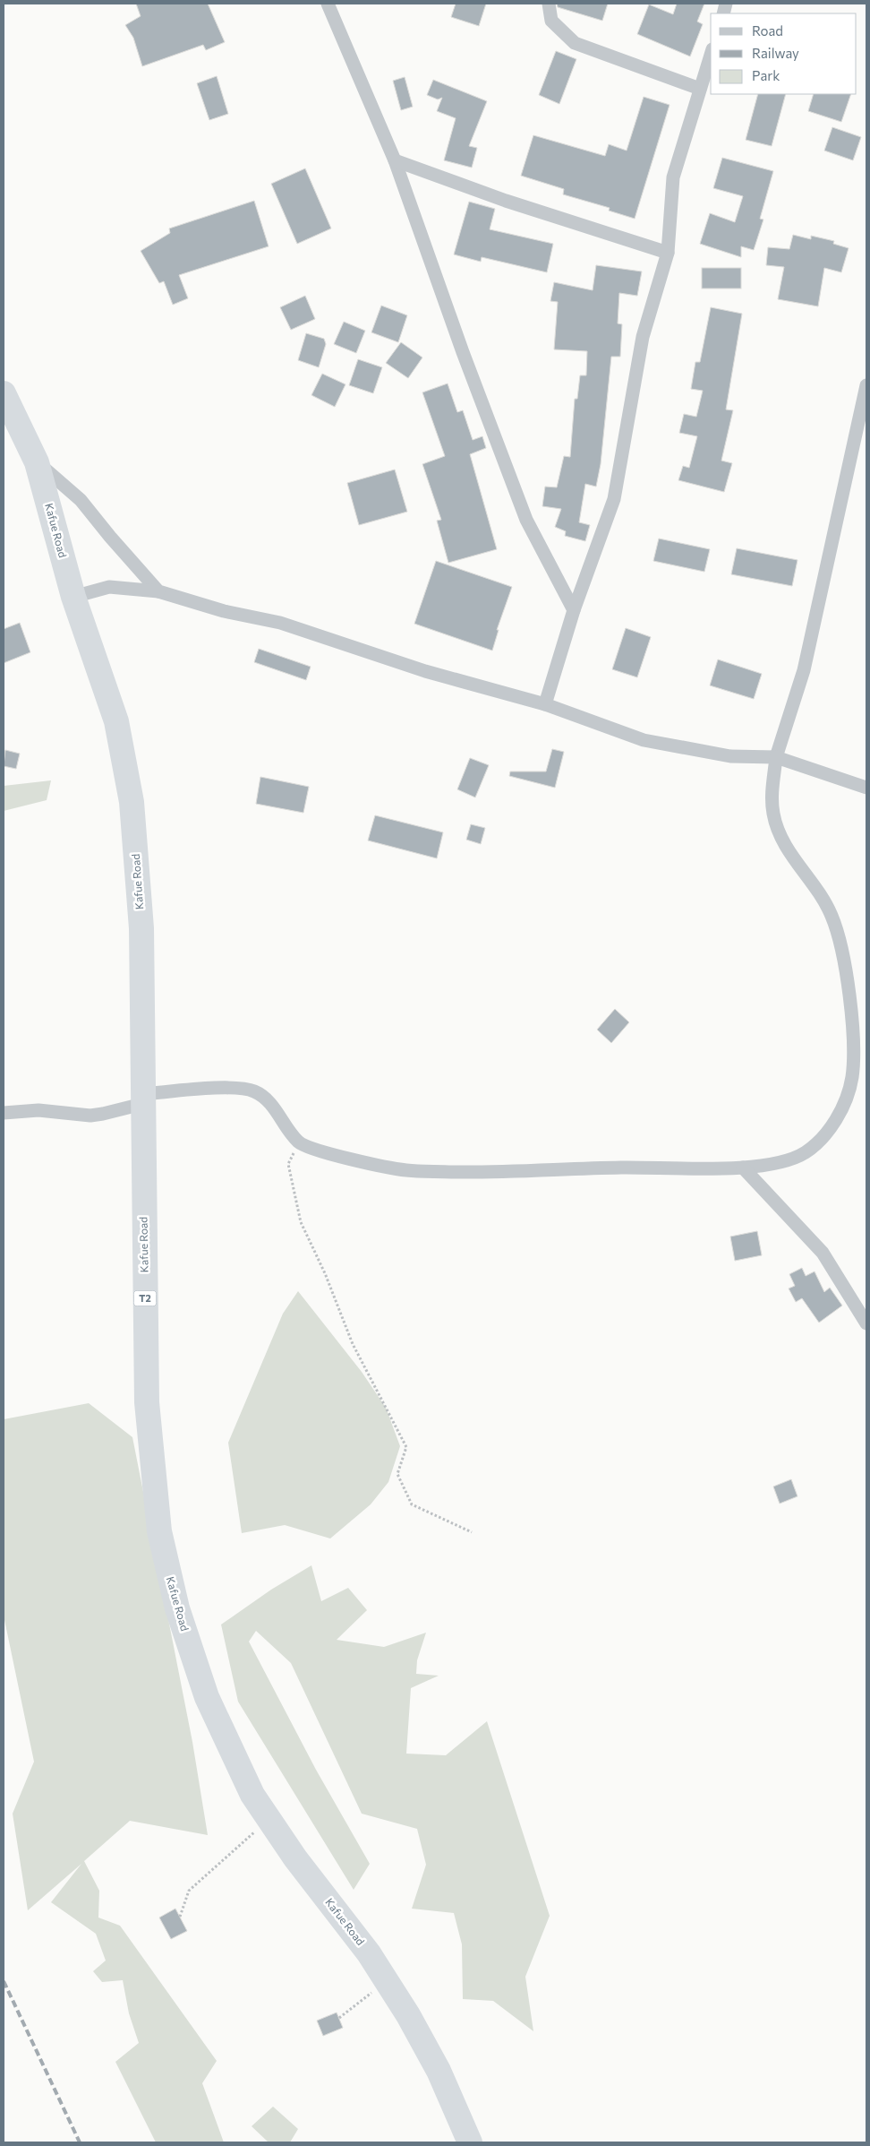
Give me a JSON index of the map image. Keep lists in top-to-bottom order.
{
  "streets": {
    "highway": ["Kafue Road", "T2"]
  },
  "legend": ["Road", "Railway", "Park"]
}
